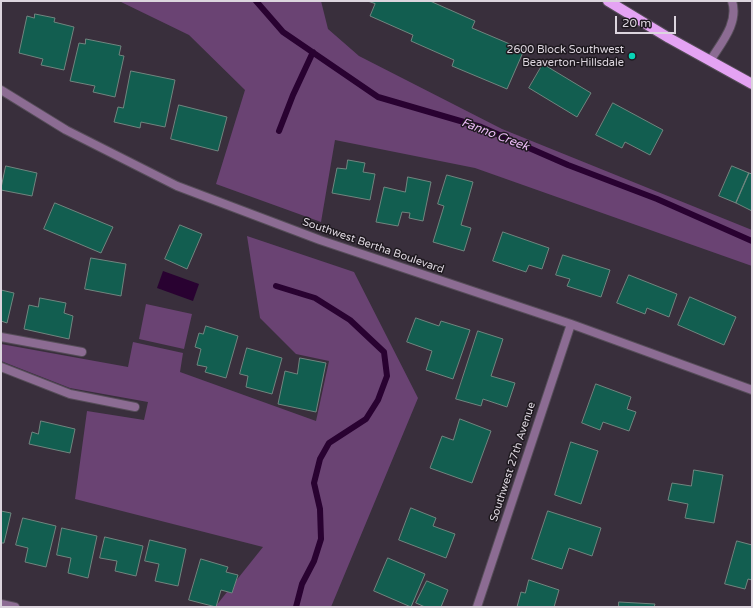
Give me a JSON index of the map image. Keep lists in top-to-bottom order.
{
  "streets": {
    "street": ["Southwest Bertha Boulevard", "Southwest 27th Avenue"]
  },
  "crossings": [
    ["Southwest Bertha Boulevard", "Southwest 27th Avenue"]
  ],
  "water": ["Fanno Creek"],
  "places": ["2600 Block Southwest Beaverton-Hillsdale"],
  "scale_bar": "20 m"
}
